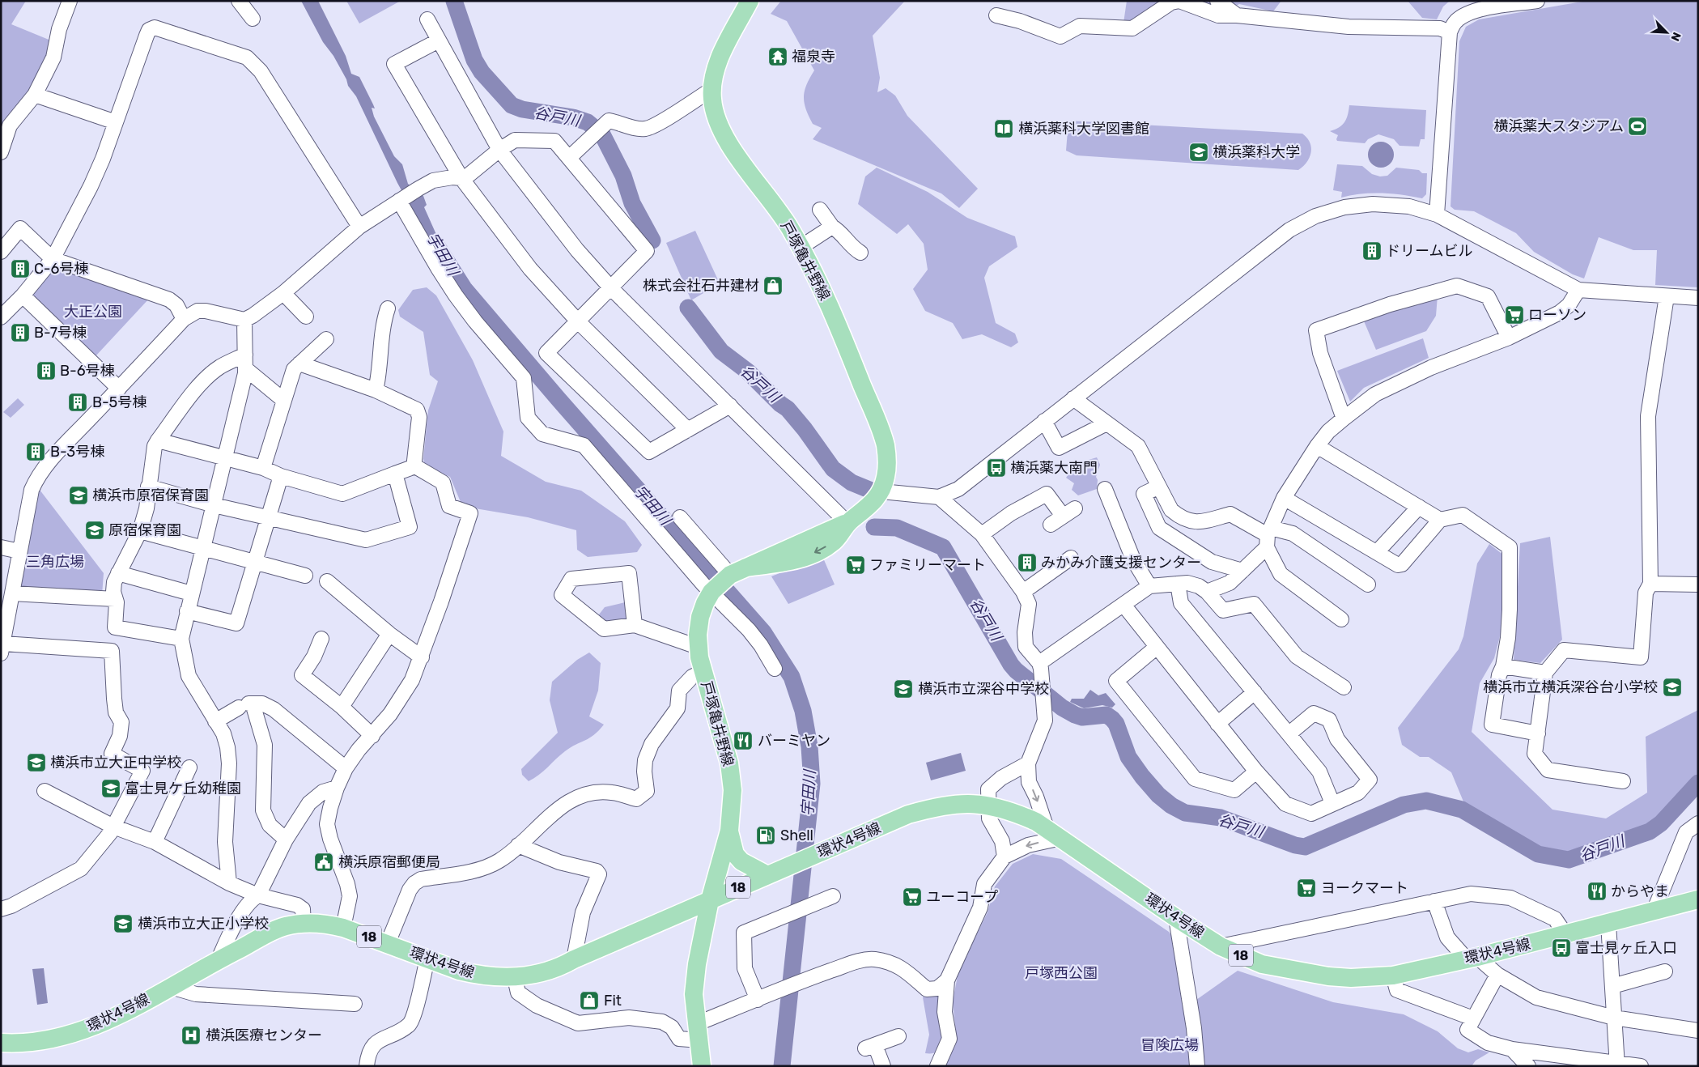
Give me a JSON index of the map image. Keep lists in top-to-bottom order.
{
  "streets": {
    "main road": ["戸塚亀井野線", "環状4号線", "18"]
  },
  "crossings": [
    ["戸塚亀井野線", "環状4号線"]
  ],
  "water": ["谷戸川", "宇田川"],
  "parks": [
    "大正公園",
    "三角広場",
    "戸塚西公園",
    "冒険広場"
  ],
  "places": {
    "temple": ["福泉寺"],
    "sports": ["横浜薬大スタジアム"],
    "library": ["横浜薬科大学図書館"],
    "school or university": [
      "横浜薬科大学",
      "横浜市原宿保育園",
      "原宿保育園",
      "横浜市立横浜深谷台小学校",
      "横浜市立深谷中学校",
      "横浜市立大正中学校",
      "富士見ケ丘幼稚園",
      "横浜市立大正小学校"
    ],
    "building": [
      "ドリームビル",
      "C-6号棟",
      "B-7号棟",
      "B-6号棟",
      "B-5号棟",
      "B-3号棟",
      "みかみ介護支援センター"
    ],
    "shop": ["株式会社石井建材", "Fit"],
    "supermarket": [
      "ローソン",
      "ファミリーマート",
      "ヨークマート",
      "ユーコープ"
    ],
    "bus stop": ["横浜薬大南門", "富士見ヶ丘入口"],
    "restaurant": ["バーミヤン", "からやま"],
    "fuel station": ["Shell"],
    "public building": ["横浜原宿郵便局"],
    "hospital": ["横浜医療センター"]
  },
  "north": "bottom right"
}
